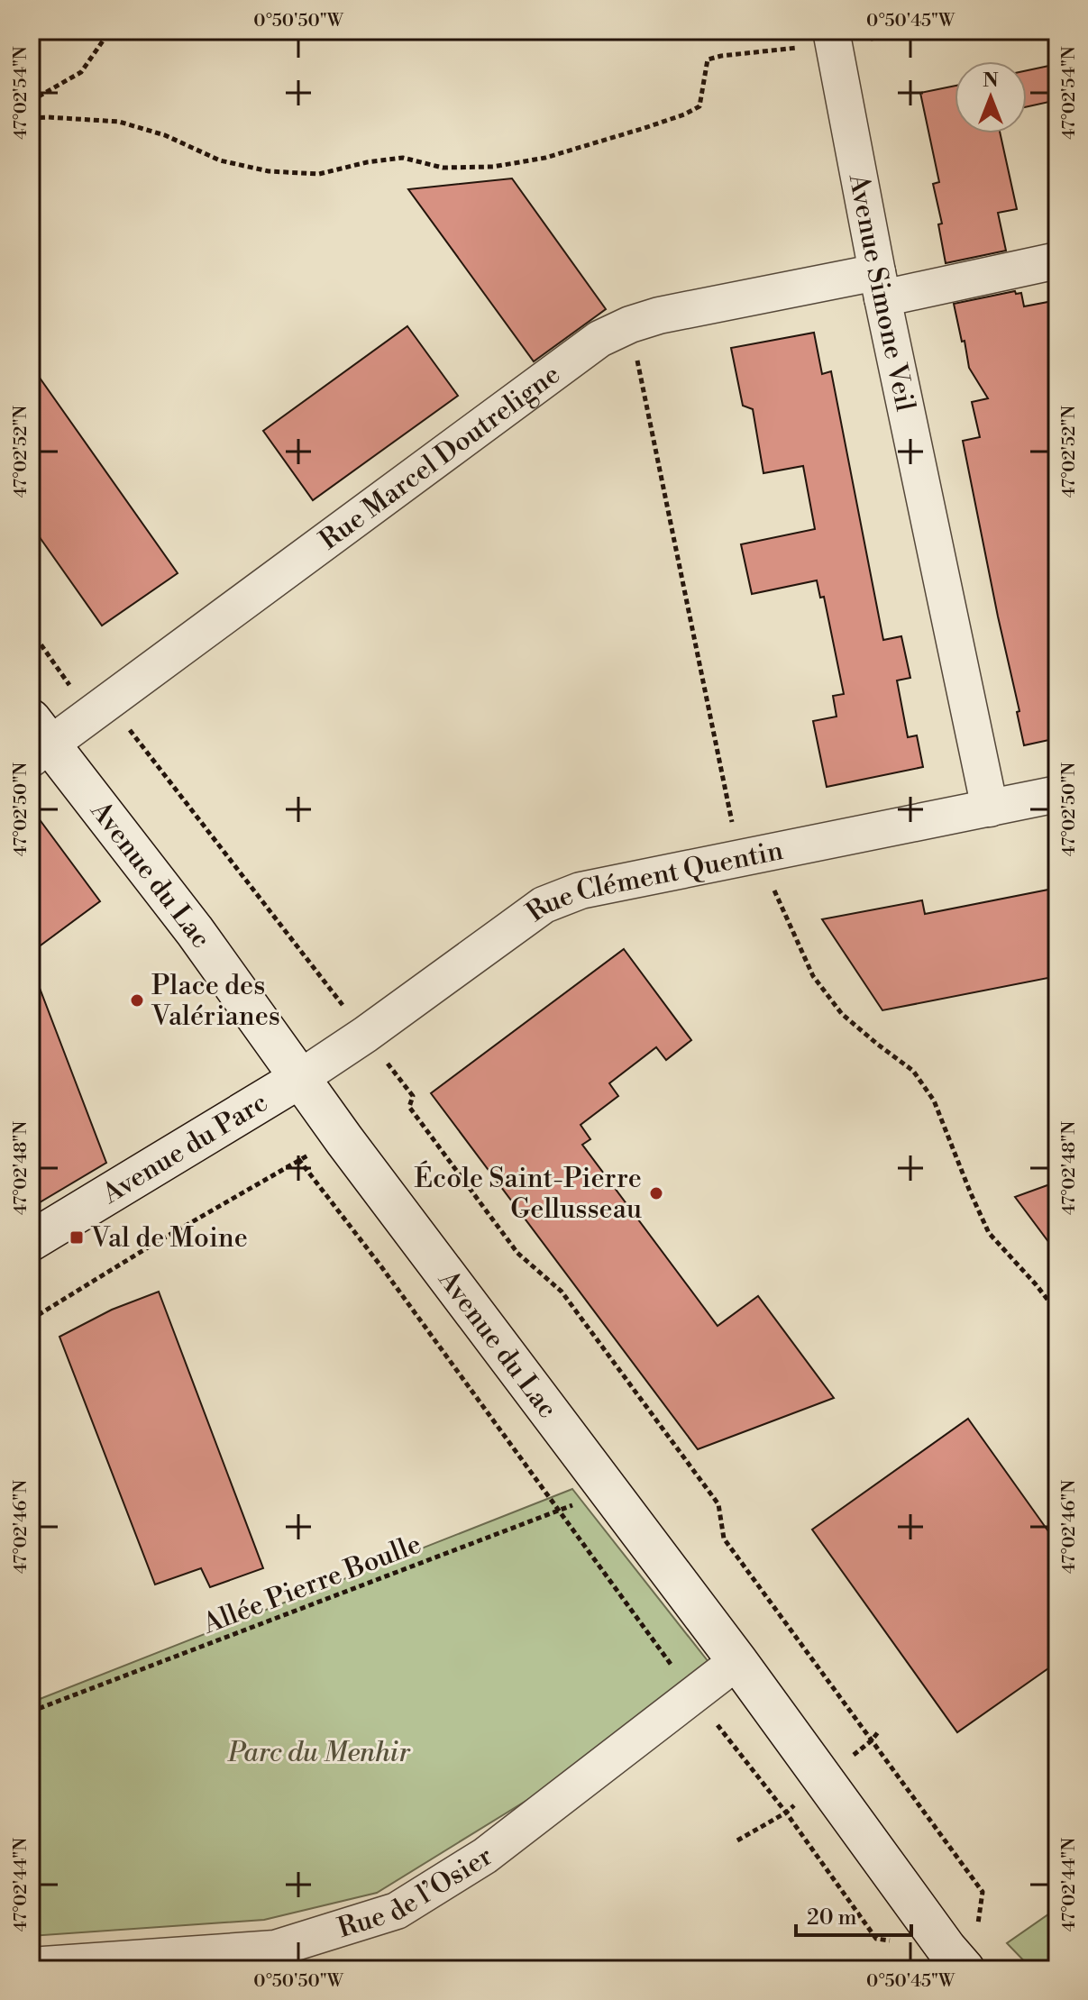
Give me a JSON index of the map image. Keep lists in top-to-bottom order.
{
  "streets": {
    "street": [
      "Avenue Simone Veil",
      "Rue Marcel Doutreligne",
      "Avenue du Lac",
      "Rue Clément Quentin",
      "Avenue du Parc",
      "Rue de l’Osier"
    ],
    "path": ["Allée Pierre Boulle"]
  },
  "crossings": [
    ["Avenue Simone Veil", "Rue Marcel Doutreligne"],
    ["Avenue Simone Veil", "Rue Clément Quentin"],
    ["Rue Marcel Doutreligne", "Avenue du Lac"],
    ["Avenue du Lac", "Rue Clément Quentin"],
    ["Avenue du Lac", "Avenue du Parc"],
    ["Avenue du Lac", "Allée Pierre Boulle"],
    ["Avenue du Lac", "Rue de l’Osier"],
    ["Rue Clément Quentin", "Avenue du Parc"]
  ],
  "parks": ["Parc du Menhir"],
  "places": {
    "other": ["Place des Valérianes", "École Saint-Pierre Gellusseau"],
    "transit": ["Val de Moine"]
  },
  "scale_bar": "20 m",
  "north": "top",
  "coordinates": [
    "0°50'50\"W",
    "0°50'45\"W",
    "47°02'54\"N",
    "47°02'52\"N",
    "47°02'50\"N",
    "47°02'48\"N",
    "47°02'46\"N",
    "47°02'44\"N"
  ]
}
